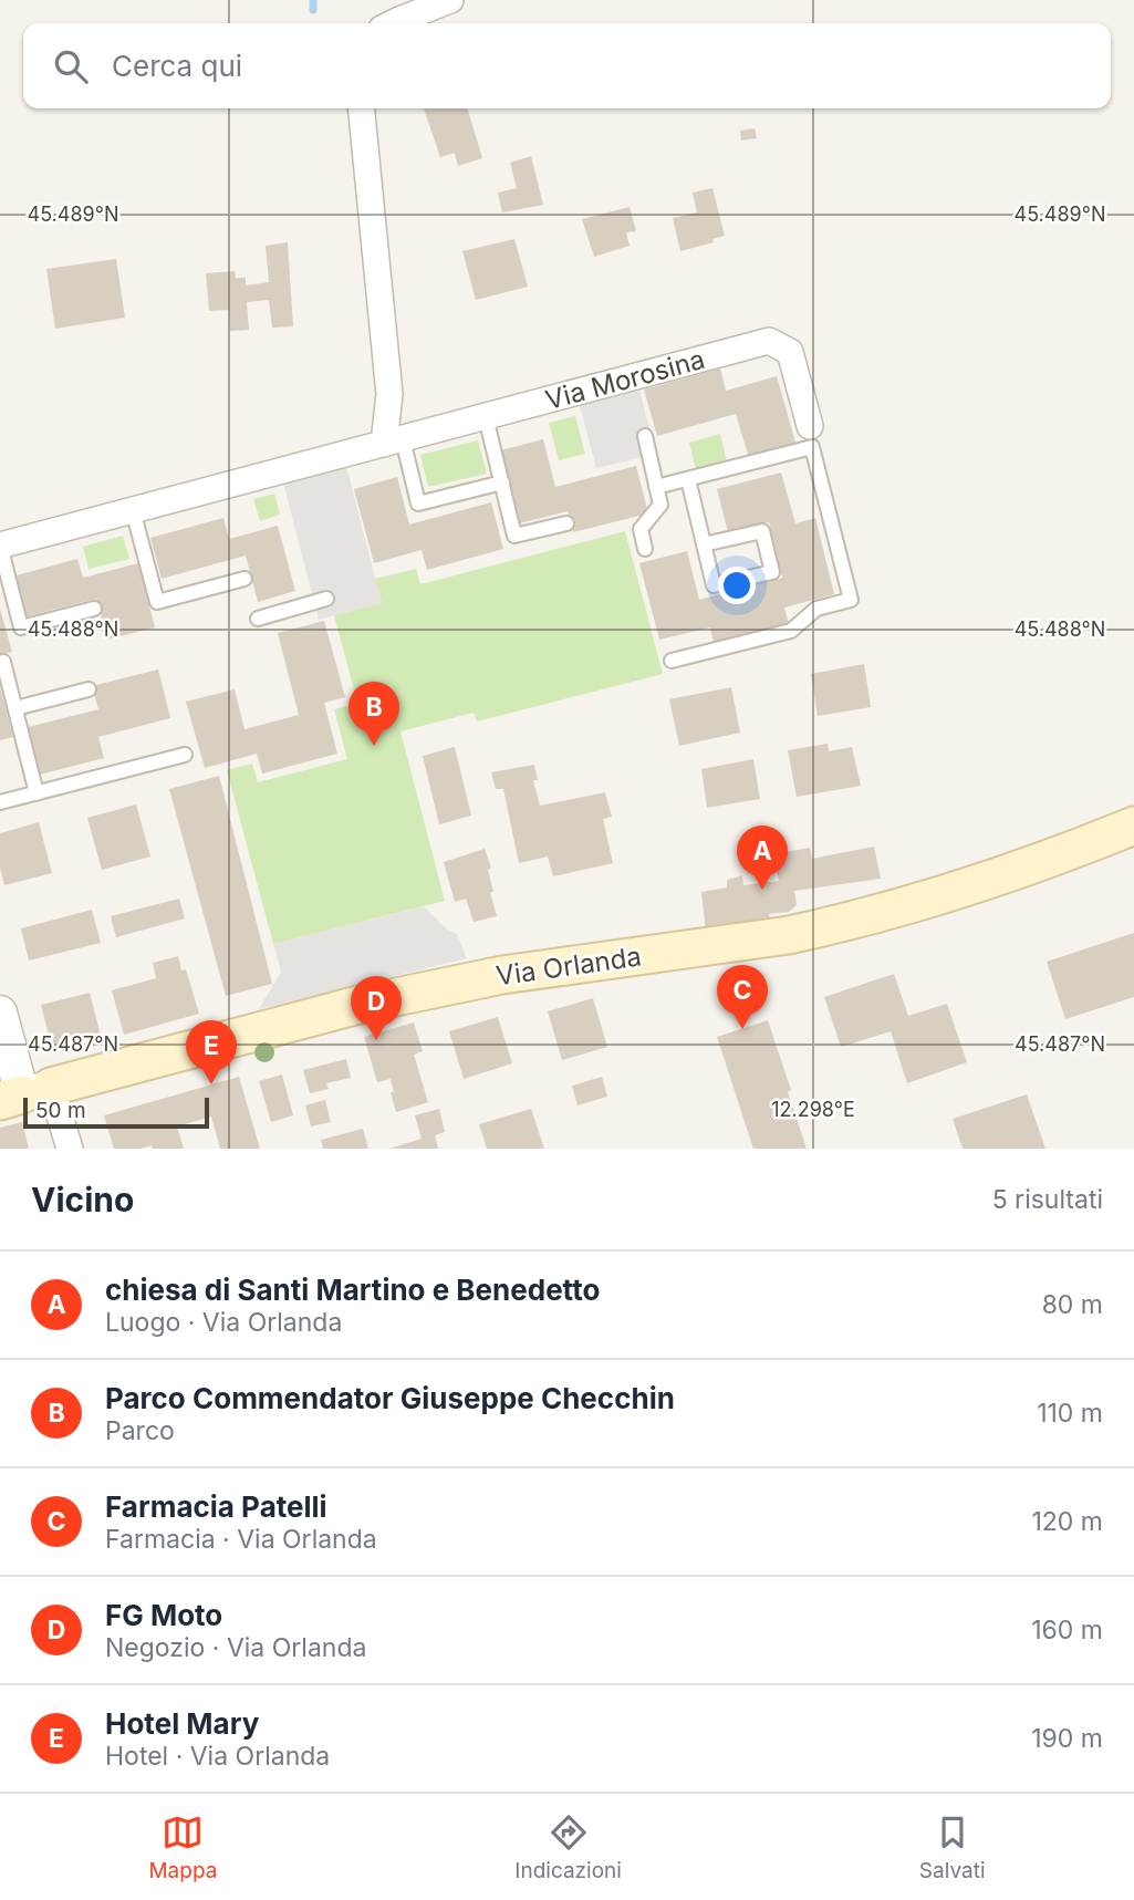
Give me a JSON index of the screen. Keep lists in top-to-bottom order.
{
  "streets": {
    "main road": ["Via Orlanda"],
    "street": ["Via Morosina"]
  },
  "scale_bar": "50 m",
  "page": {
    "search": "Cerca qui",
    "pins": [
      "B",
      "A",
      "C",
      "D",
      "E"
    ],
    "scale": "50 m",
    "heading": ["Vicino", "5 risultati"],
    "list": [
      {
        "mark": "A",
        "name": "chiesa di Santi Martino e Benedetto",
        "note": "Luogo · Via Orlanda",
        "value": "80 m"
      },
      {
        "mark": "B",
        "name": "Parco Commendator Giuseppe Checchin",
        "note": "Parco",
        "value": "110 m"
      },
      {
        "mark": "C",
        "name": "Farmacia Patelli",
        "note": "Farmacia · Via Orlanda",
        "value": "120 m"
      },
      {
        "mark": "D",
        "name": "FG Moto",
        "note": "Negozio · Via Orlanda",
        "value": "160 m"
      },
      {
        "mark": "E",
        "name": "Hotel Mary",
        "note": "Hotel · Via Orlanda",
        "value": "190 m"
      }
    ],
    "nav": ["Mappa", "Indicazioni", "Salvati"]
  },
  "coordinates": [
    "45.489°N",
    "45.488°N",
    "45.487°N",
    "12.298°E"
  ]
}
